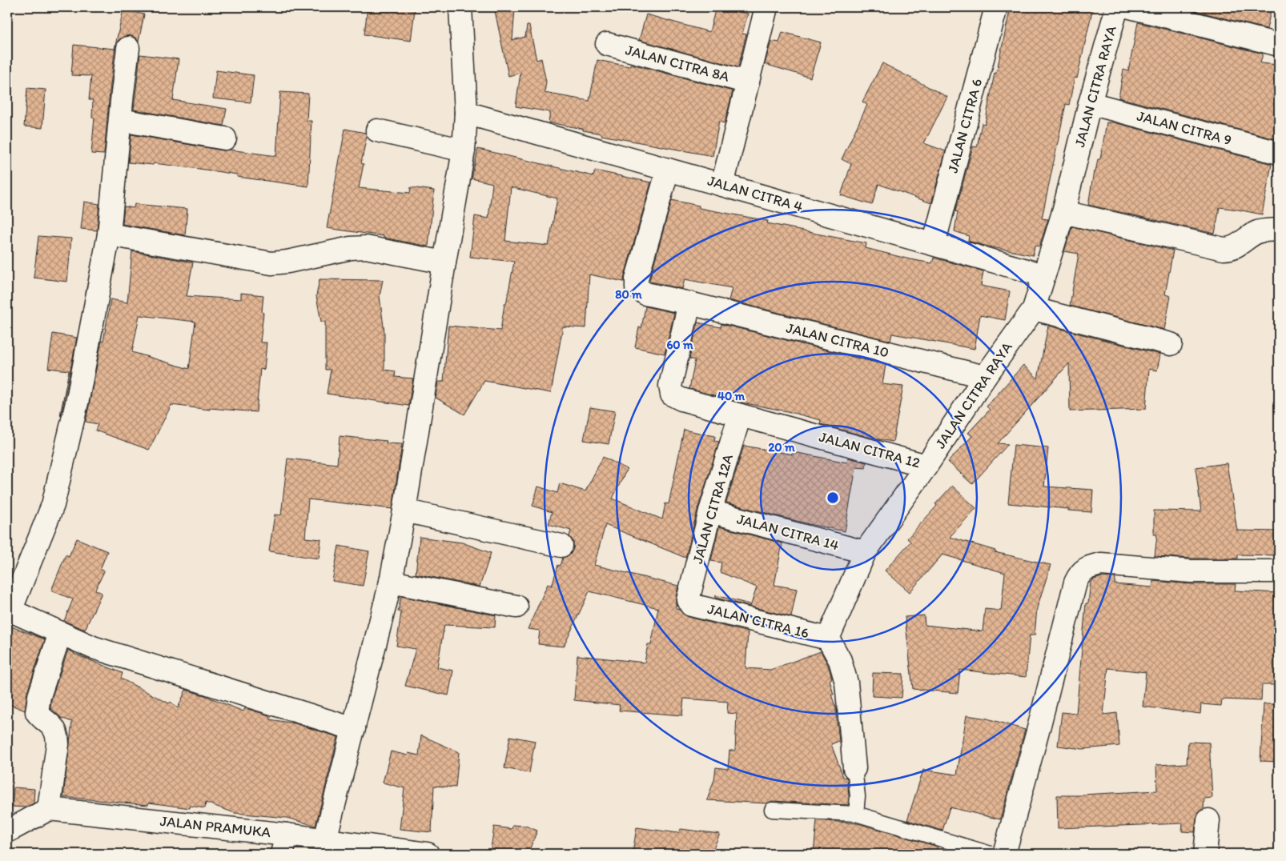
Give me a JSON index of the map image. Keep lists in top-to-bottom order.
{
  "streets": {
    "street": [
      "JALAN CITRA 8A",
      "JALAN CITRA RAYA",
      "JALAN CITRA 6",
      "JALAN CITRA 9",
      "JALAN CITRA 4",
      "JALAN CITRA 10",
      "JALAN CITRA 12",
      "JALAN CITRA 12A",
      "JALAN CITRA 14",
      "JALAN CITRA 16",
      "JALAN PRAMUKA"
    ]
  },
  "crossings": [
    ["JALAN CITRA RAYA", "JALAN CITRA 9"],
    ["JALAN CITRA RAYA", "JALAN CITRA 4"],
    ["JALAN CITRA RAYA", "JALAN CITRA 10"],
    ["JALAN CITRA RAYA", "JALAN CITRA 12"],
    ["JALAN CITRA RAYA", "JALAN CITRA 14"],
    ["JALAN CITRA RAYA", "JALAN CITRA 16"],
    ["JALAN CITRA 6", "JALAN CITRA 4"],
    ["JALAN CITRA 4", "JALAN CITRA 10"],
    ["JALAN CITRA 10", "JALAN CITRA 12"],
    ["JALAN CITRA 12", "JALAN CITRA 12A"],
    ["JALAN CITRA 12A", "JALAN CITRA 14"],
    ["JALAN CITRA 12A", "JALAN CITRA 16"]
  ],
  "rings": [
    "80 m",
    "60 m",
    "40 m",
    "20 m"
  ]
}
